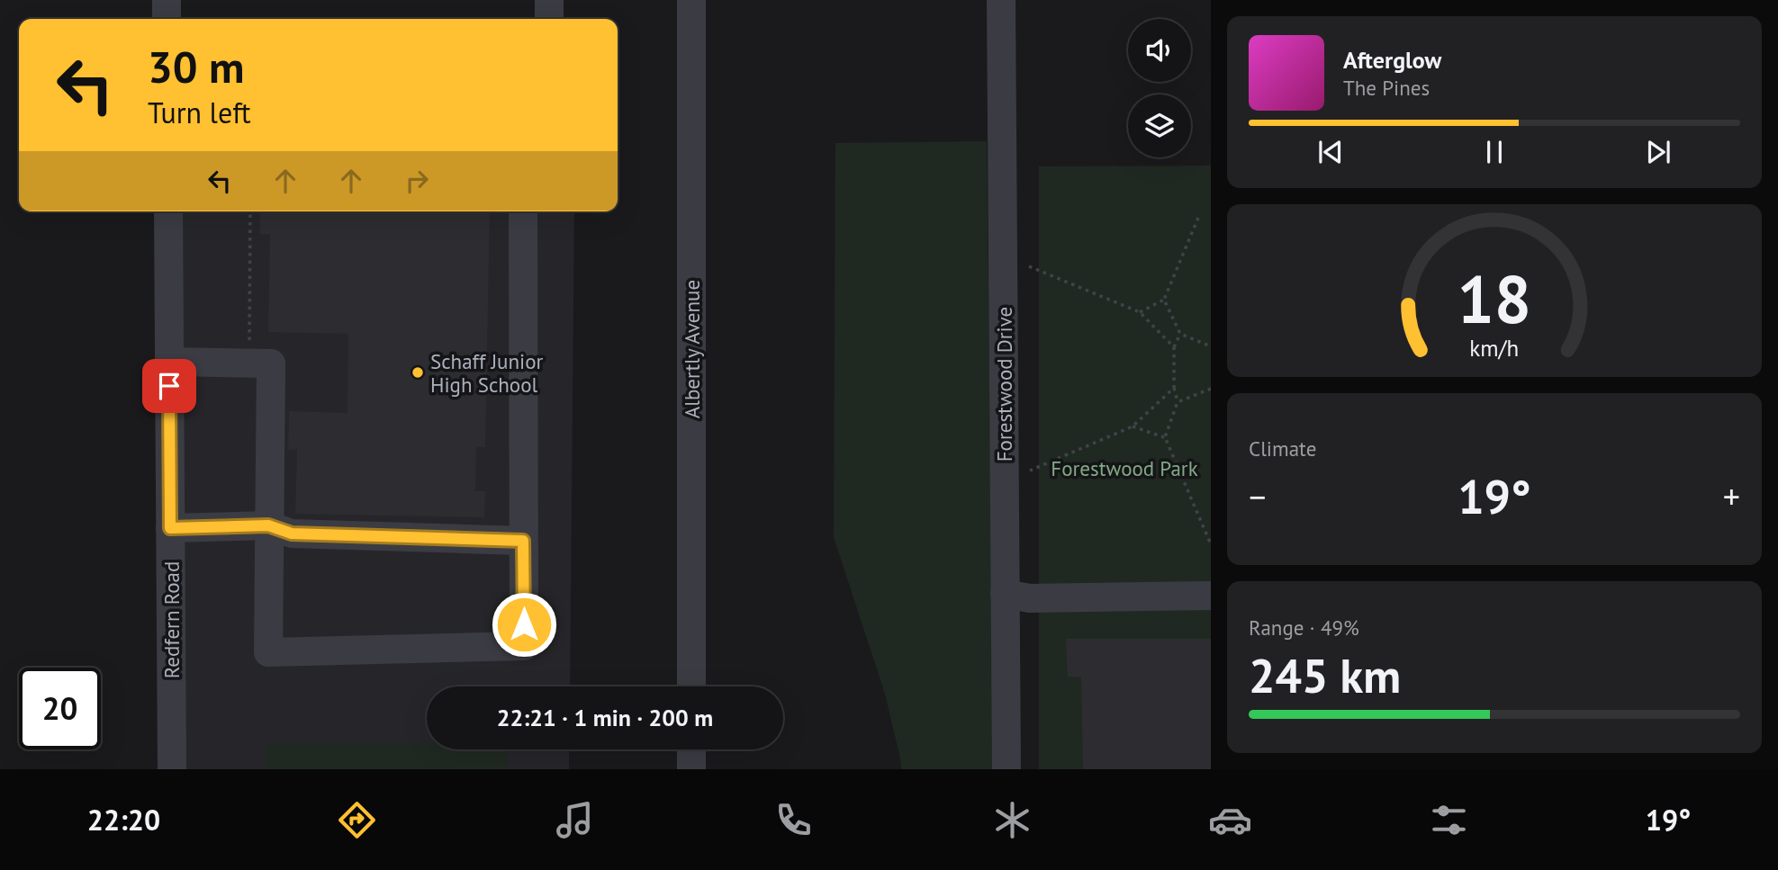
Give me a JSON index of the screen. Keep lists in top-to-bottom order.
{
  "streets": {
    "street": ["Albertly Avenue", "Forestwood Drive", "Redfern Road"]
  },
  "parks": ["Forestwood Park"],
  "places": ["Schaff Junior High School"],
  "page": {
    "turn": ["30 m", "Turn left"],
    "song": ["Afterglow", "The Pines"],
    "tile": [
      "Climate",
      ["Range · 49%", "245 km"]
    ],
    "heat": ["−", "19°", "+"],
    "limit": "20",
    "trip": "22:21 · 1 min · 200 m",
    "tabs": ["22:20", "19°"],
    "gauge": ["18", "km/h"]
  }
}
